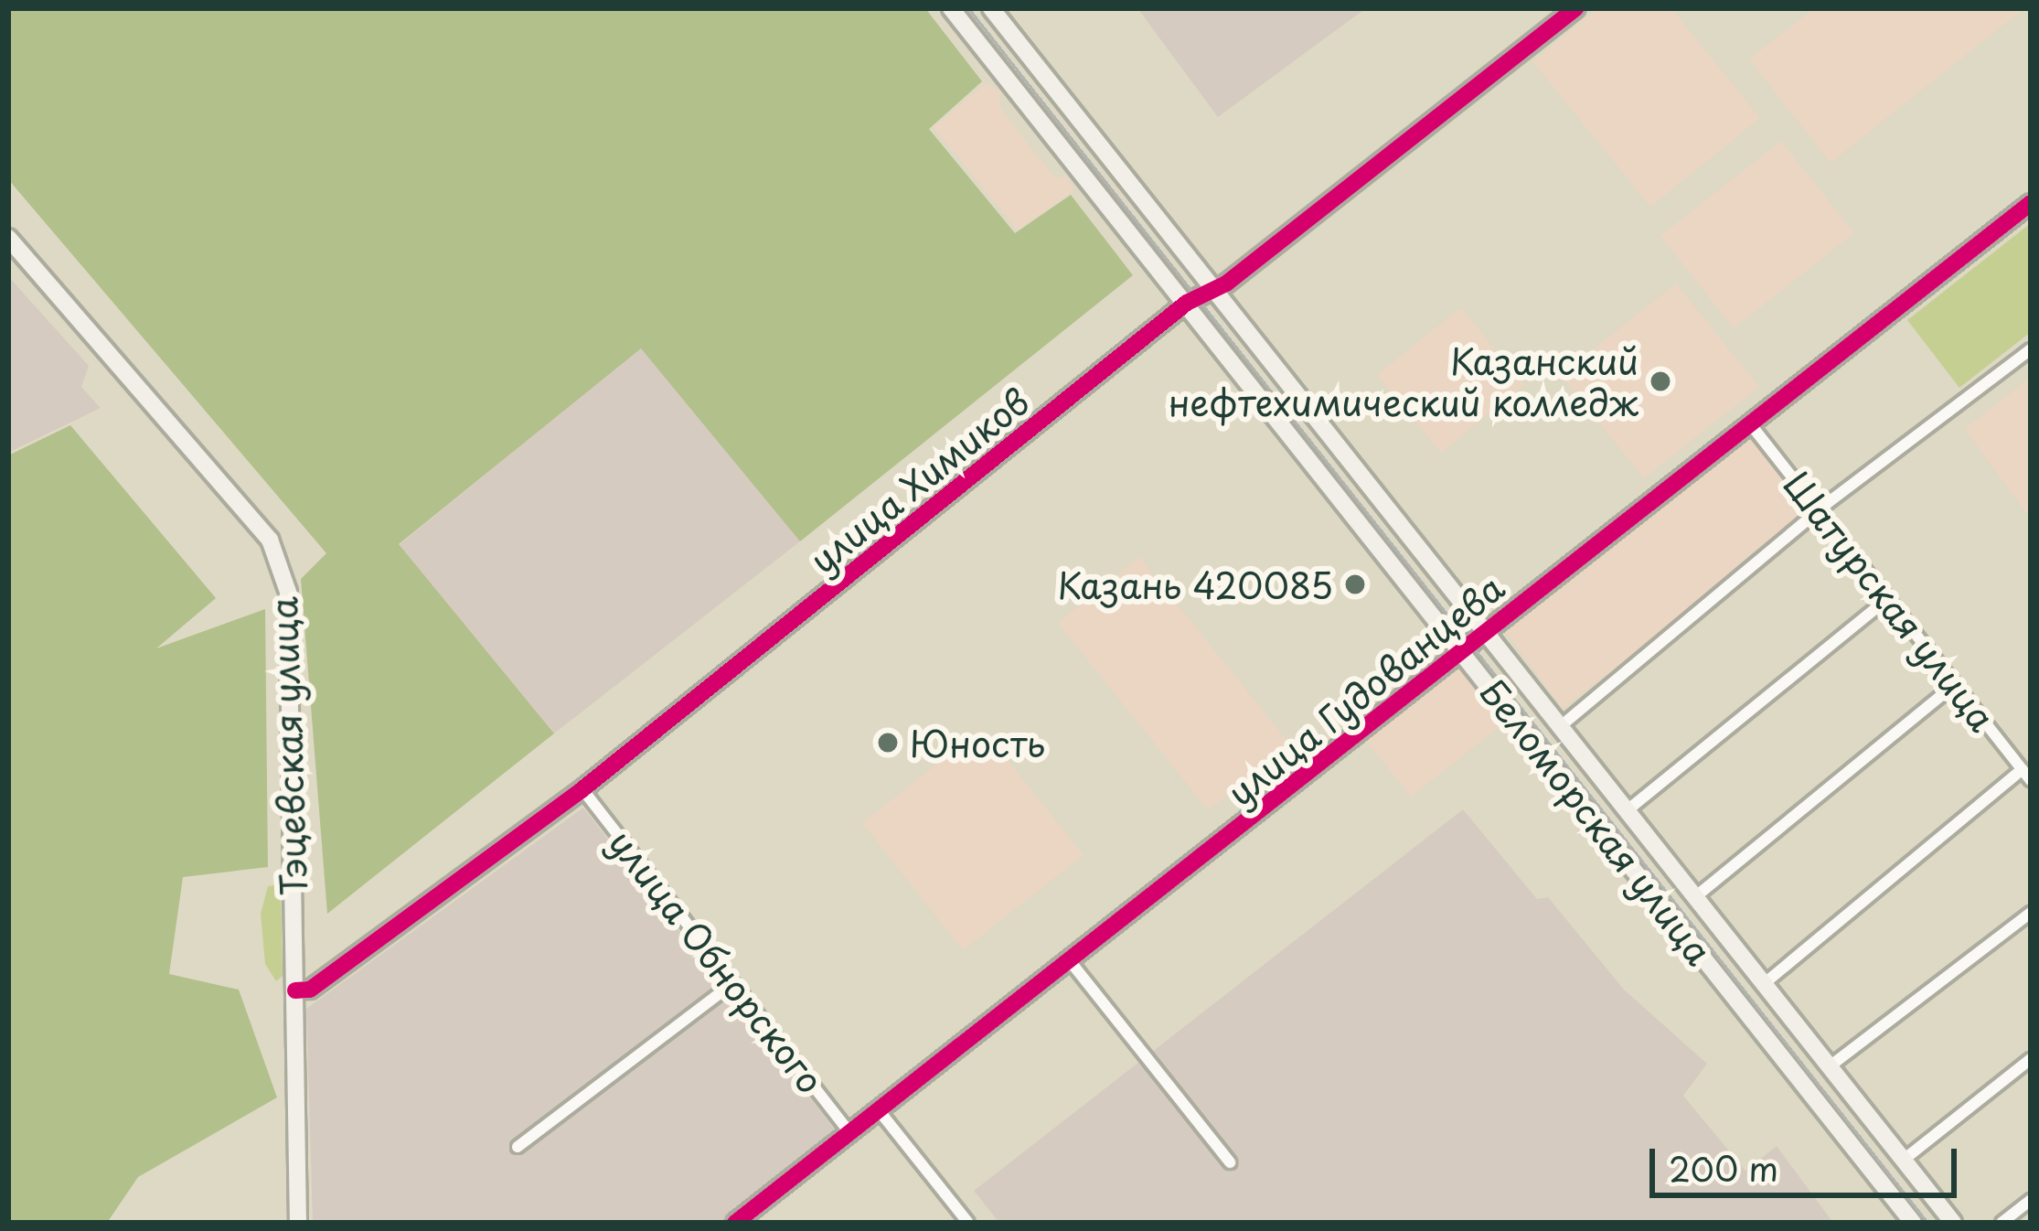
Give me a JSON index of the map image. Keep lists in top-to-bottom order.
{
  "streets": {
    "main road": [
      "улица Химиков",
      "улица Гудованцева",
      "Тэцевская улица",
      "Беломорская улица"
    ],
    "street": ["Шатурская улица", "улица Обнорского"]
  },
  "crossings": [
    ["улица Химиков", "Тэцевская улица"],
    ["улица Химиков", "Беломорская улица"],
    ["улица Химиков", "улица Обнорского"],
    ["Шатурская улица", "улица Гудованцева"],
    ["улица Гудованцева", "Беломорская улица"],
    ["улица Гудованцева", "улица Обнорского"]
  ],
  "places": ["Казанский нефтехимический колледж", "Казань 420085", "Юность"],
  "scale_bar": "200 m"
}
